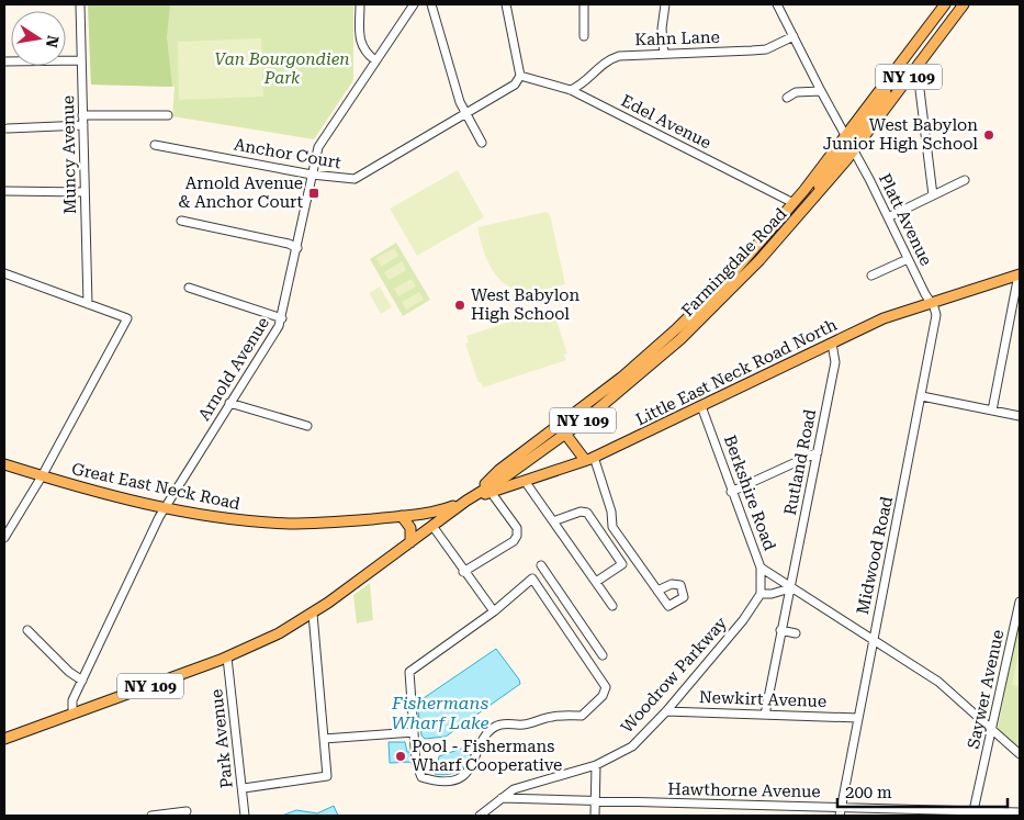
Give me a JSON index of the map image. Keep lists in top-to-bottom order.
{
  "streets": {
    "main road": [
      "NY 109",
      "Farmingdale Road",
      "Little East Neck Road North",
      "Great East Neck Road"
    ],
    "street": [
      "Kahn Lane",
      "Edel Avenue",
      "Anchor Court",
      "Muncy Avenue",
      "Platt Avenue",
      "Arnold Avenue",
      "Rutland Road",
      "Berkshire Road",
      "Midwood Road",
      "Woodrow Parkway",
      "Saywer Avenue",
      "Newkirt Avenue",
      "Park Avenue",
      "Hawthorne Avenue"
    ]
  },
  "crossings": [
    ["Kahn Lane", "Edel Avenue"],
    ["Kahn Lane", "Platt Avenue"],
    ["NY 109", "Platt Avenue"],
    ["NY 109", "Farmingdale Road"],
    ["NY 109", "Arnold Avenue"],
    ["NY 109", "Little East Neck Road North"],
    ["NY 109", "Great East Neck Road"],
    ["NY 109", "Park Avenue"],
    ["Edel Avenue", "Anchor Court"],
    ["Edel Avenue", "Farmingdale Road"],
    ["Anchor Court", "Arnold Avenue"],
    ["Platt Avenue", "Farmingdale Road"],
    ["Platt Avenue", "Little East Neck Road North"],
    ["Platt Avenue", "Midwood Road"],
    ["Farmingdale Road", "Little East Neck Road North"],
    ["Farmingdale Road", "Great East Neck Road"],
    ["Arnold Avenue", "Great East Neck Road"],
    ["Little East Neck Road North", "Rutland Road"],
    ["Little East Neck Road North", "Great East Neck Road"],
    ["Little East Neck Road North", "Berkshire Road"],
    ["Little East Neck Road North", "Midwood Road"],
    ["Rutland Road", "Berkshire Road"],
    ["Rutland Road", "Newkirt Avenue"],
    ["Berkshire Road", "Midwood Road"],
    ["Berkshire Road", "Saywer Avenue"],
    ["Midwood Road", "Newkirt Avenue"],
    ["Midwood Road", "Hawthorne Avenue"],
    ["Woodrow Parkway", "Newkirt Avenue"],
    ["Woodrow Parkway", "Hawthorne Avenue"],
    ["Saywer Avenue", "Hawthorne Avenue"]
  ],
  "water": ["Fishermans Wharf Lake"],
  "parks": ["Van Bourgondien Park"],
  "places": {
    "other": ["West Babylon Junior High School", "West Babylon High School", "Pool - Fishermans Wharf Cooperative"],
    "transit": ["Arnold Avenue & Anchor Court"]
  },
  "scale_bar": "200 m",
  "north": "right"
}
